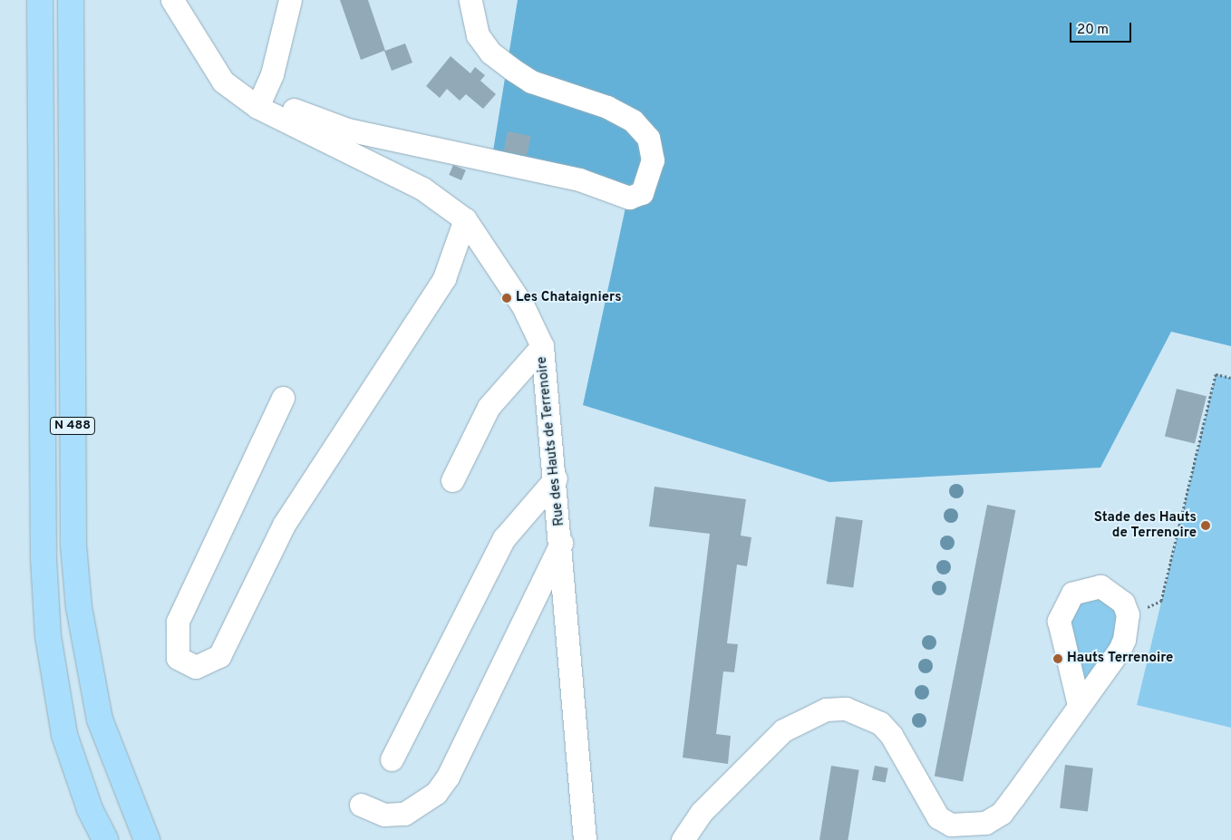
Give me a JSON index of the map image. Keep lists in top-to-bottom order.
{
  "streets": {
    "highway": ["N 488"],
    "street": ["Rue des Hauts de Terrenoire"]
  },
  "places": ["Les Chataigniers", "Stade des Hauts de Terrenoire", "Hauts Terrenoire"],
  "scale_bar": "20 m"
}
